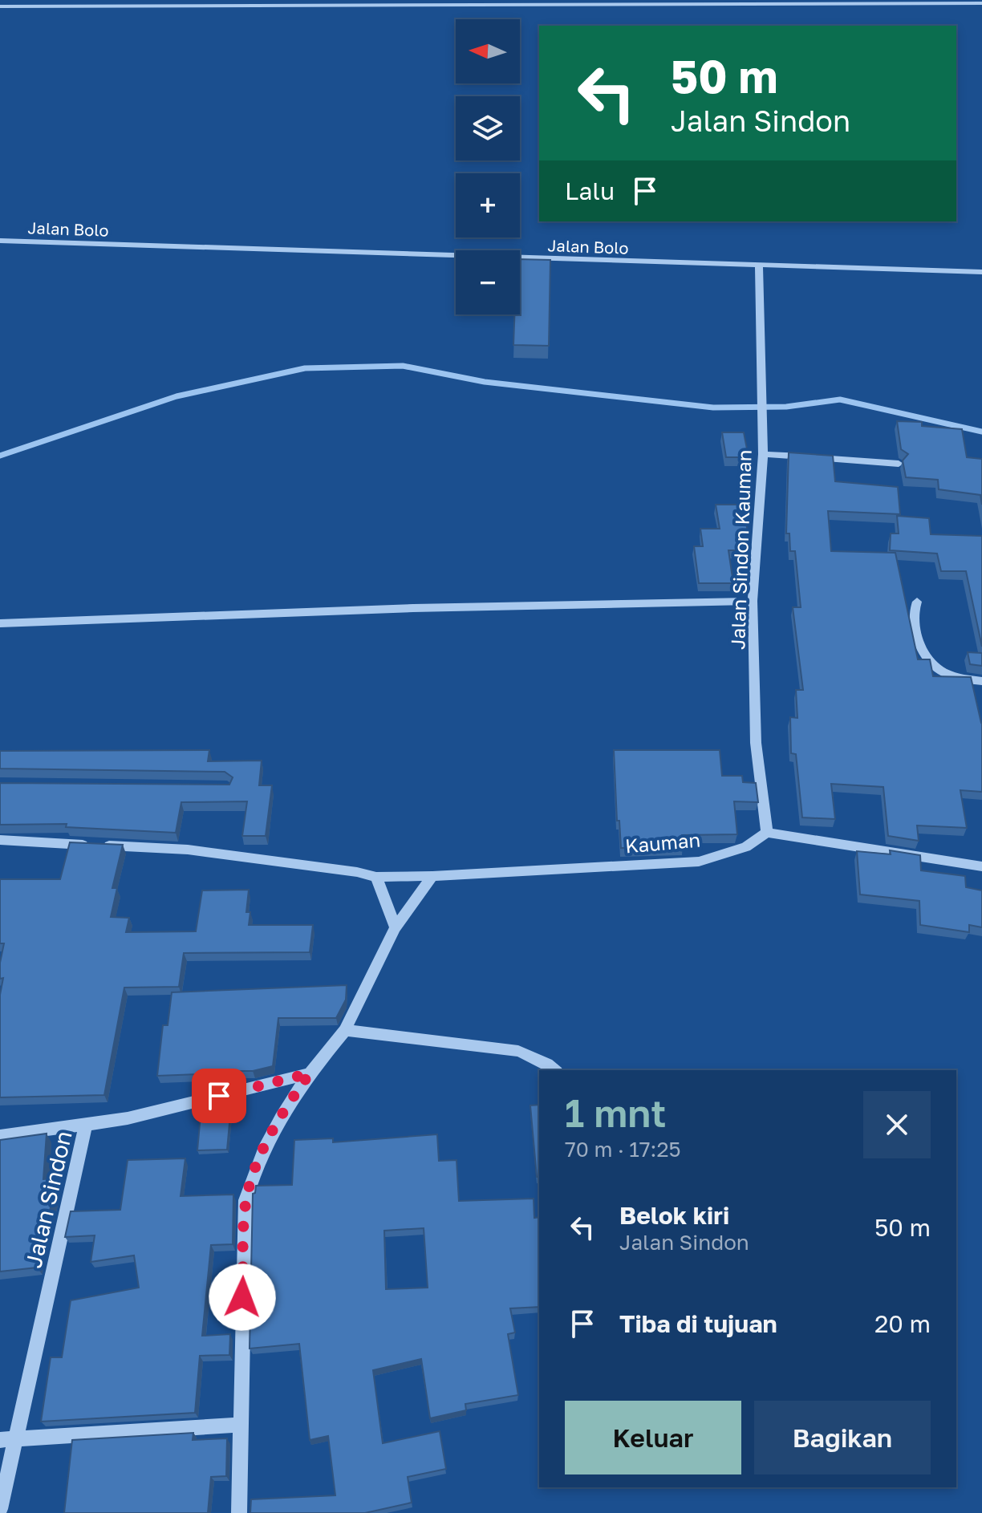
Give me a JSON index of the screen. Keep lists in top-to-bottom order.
{
  "streets": {
    "street": [
      "Jalan Bolo",
      "Jalan Sindon Kauman",
      "Kauman",
      "Jalan Sindon"
    ]
  },
  "crossings": [
    ["Jalan Bolo", "Jalan Sindon Kauman"],
    ["Jalan Sindon Kauman", "Kauman"]
  ],
  "north": "left",
  "page": {
    "map_buttons": ["+", "−"],
    "turn": ["50 m", "Jalan Sindon"],
    "then": "Lalu",
    "heading": ["1 mnt", "70 m · 17:25"],
    "list": [
      {
        "name": "Belok kiri",
        "note": "Jalan Sindon",
        "value": "50 m"
      },
      {
        "name": "Tiba di tujuan",
        "value": "20 m"
      }
    ],
    "buttons": ["Keluar", "Bagikan"]
  }
}
